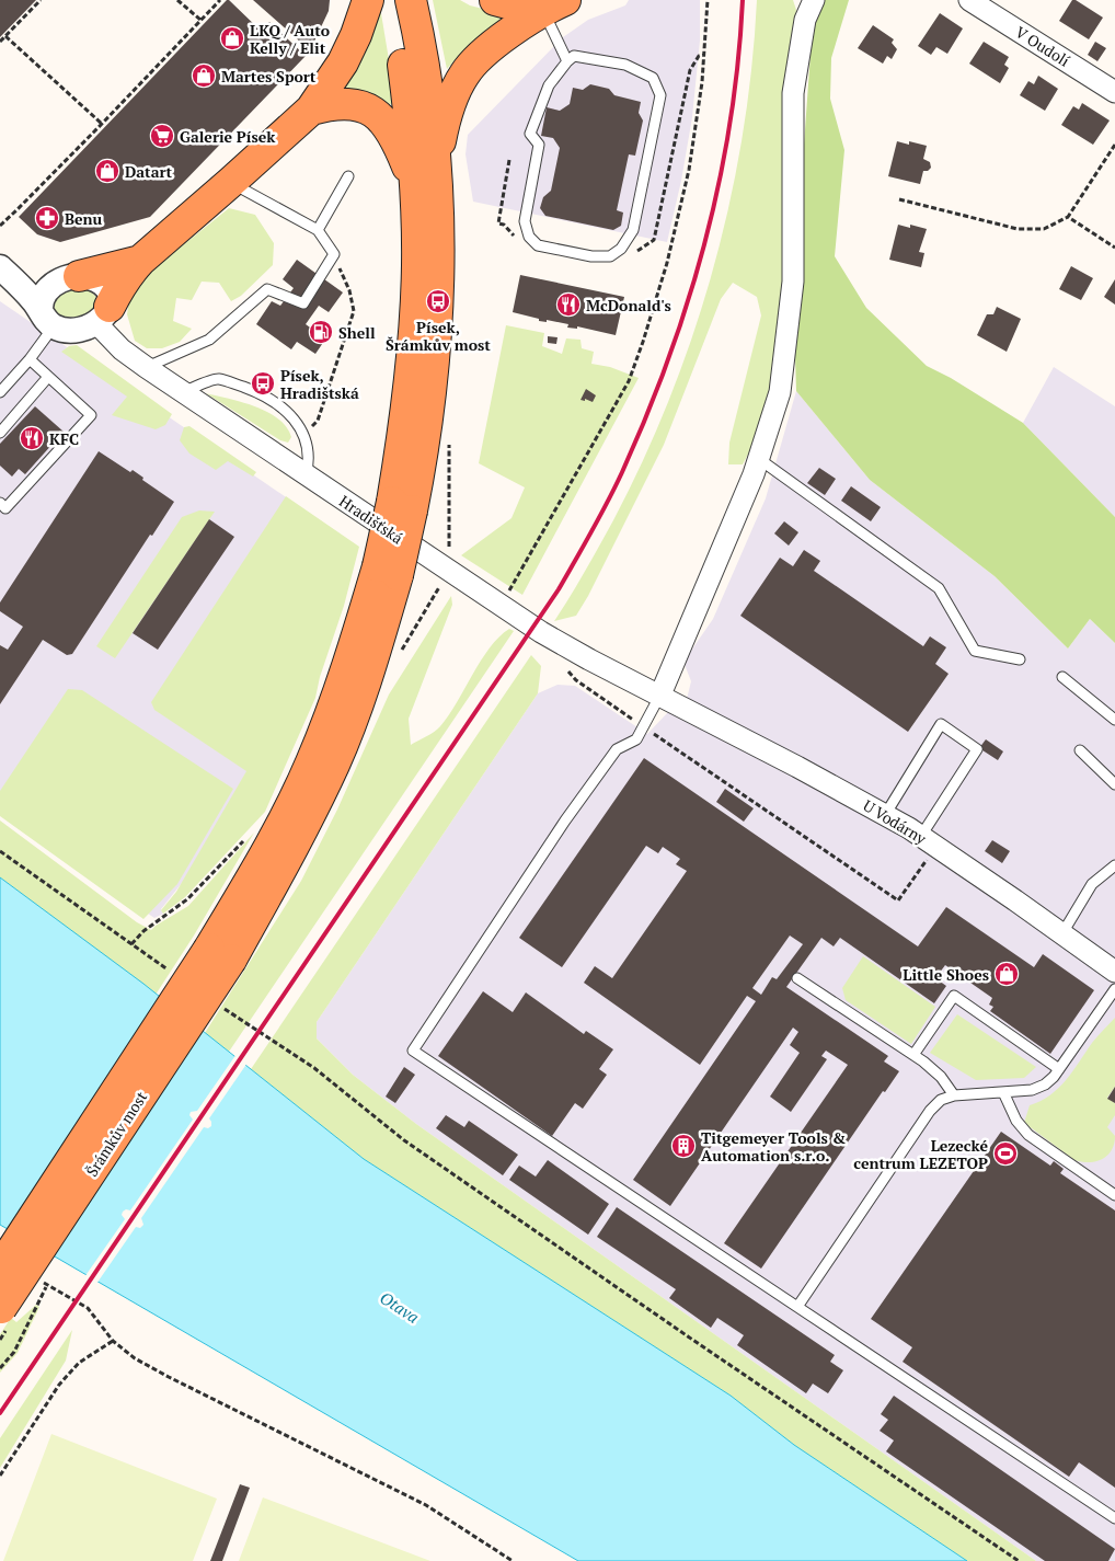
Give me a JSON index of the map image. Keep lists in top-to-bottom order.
{
  "streets": {
    "highway": ["Šrámkův most"],
    "street": ["V Oudolí", "Hradišťská", "U Vodárny"]
  },
  "crossings": [
    ["Hradišťská", "U Vodárny"]
  ],
  "water": ["Otava"],
  "places": {
    "shop": [
      "LKQ / Auto Kelly / Elit",
      "Martes Sport",
      "Datart",
      "Little Shoes"
    ],
    "supermarket": ["Galerie Písek"],
    "pharmacy": ["Benu"],
    "bus stop": ["Písek, Šrámkův most", "Písek, Hradištská"],
    "restaurant": ["McDonald's", "KFC"],
    "fuel station": ["Shell"],
    "building": ["Titgemeyer Tools & Automation s.r.o."],
    "sports": ["Lezecké centrum LEZETOP"]
  }
}
